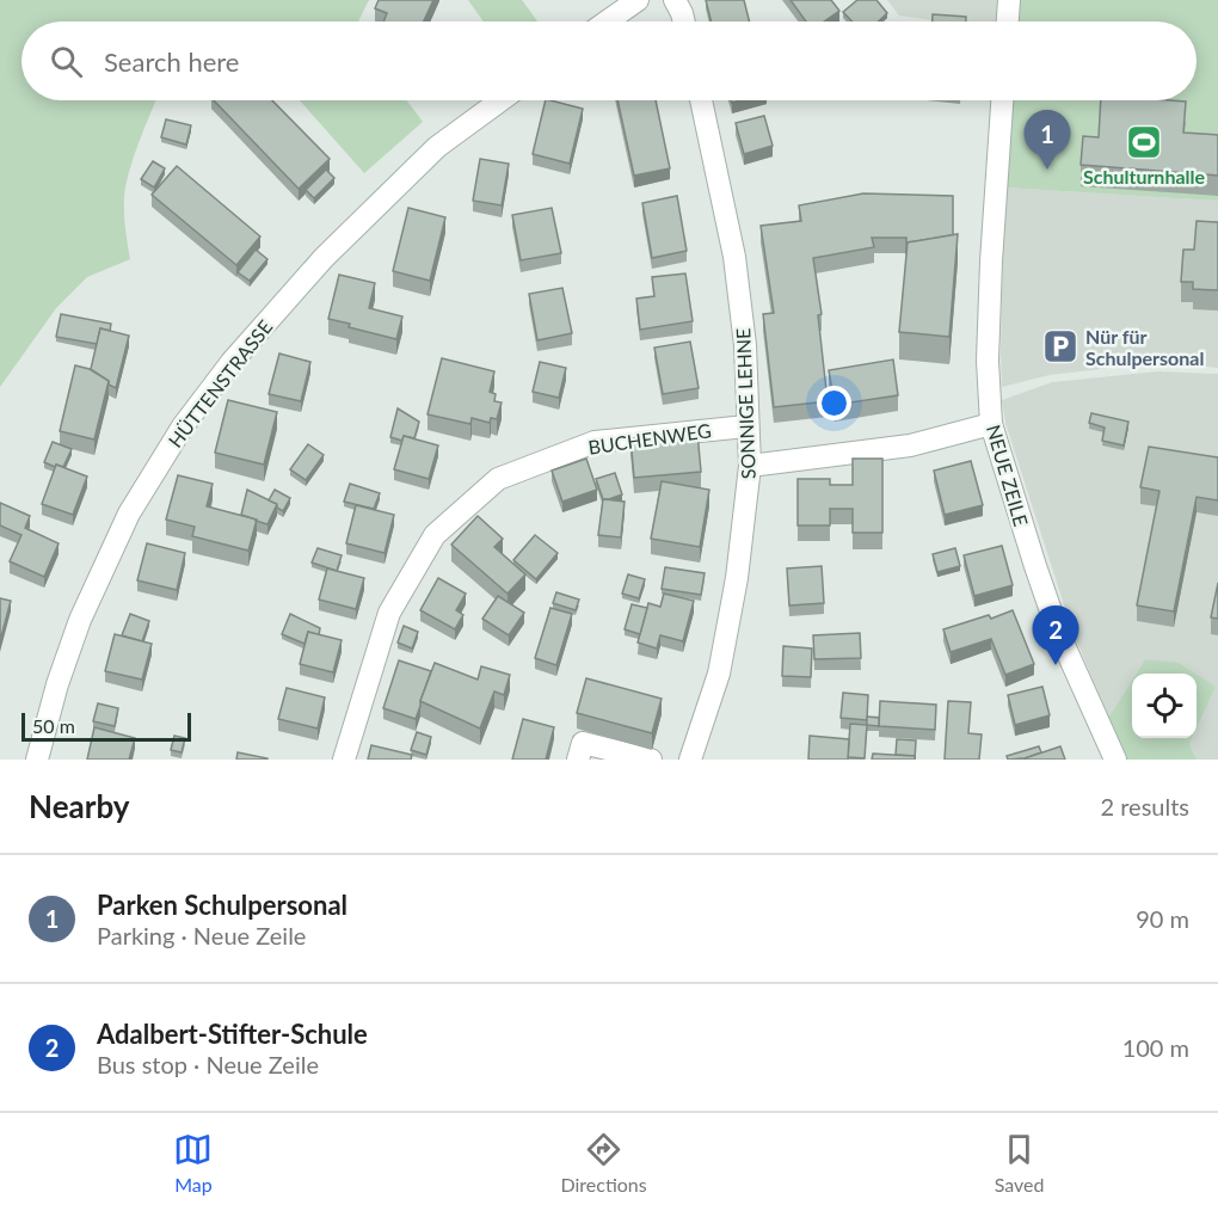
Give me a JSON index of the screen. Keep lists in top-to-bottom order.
{
  "streets": {
    "street": [
      "HÜTTENSTRASSE",
      "SONNIGE LEHNE",
      "BUCHENWEG",
      "NEUE ZEILE"
    ]
  },
  "crossings": [
    ["SONNIGE LEHNE", "BUCHENWEG"]
  ],
  "places": {
    "sports": ["Schulturnhalle"],
    "parking": ["Nür für Schulpersonal"]
  },
  "scale_bar": "50 m",
  "page": {
    "search": "Search here",
    "pins": ["1", "2"],
    "scale": "50 m",
    "heading": ["Nearby", "2 results"],
    "list": [
      {
        "mark": "1",
        "name": "Parken Schulpersonal",
        "note": "Parking · Neue Zeile",
        "value": "90 m"
      },
      {
        "mark": "2",
        "name": "Adalbert-Stifter-Schule",
        "note": "Bus stop · Neue Zeile",
        "value": "100 m"
      }
    ],
    "nav": ["Map", "Directions", "Saved"]
  }
}
